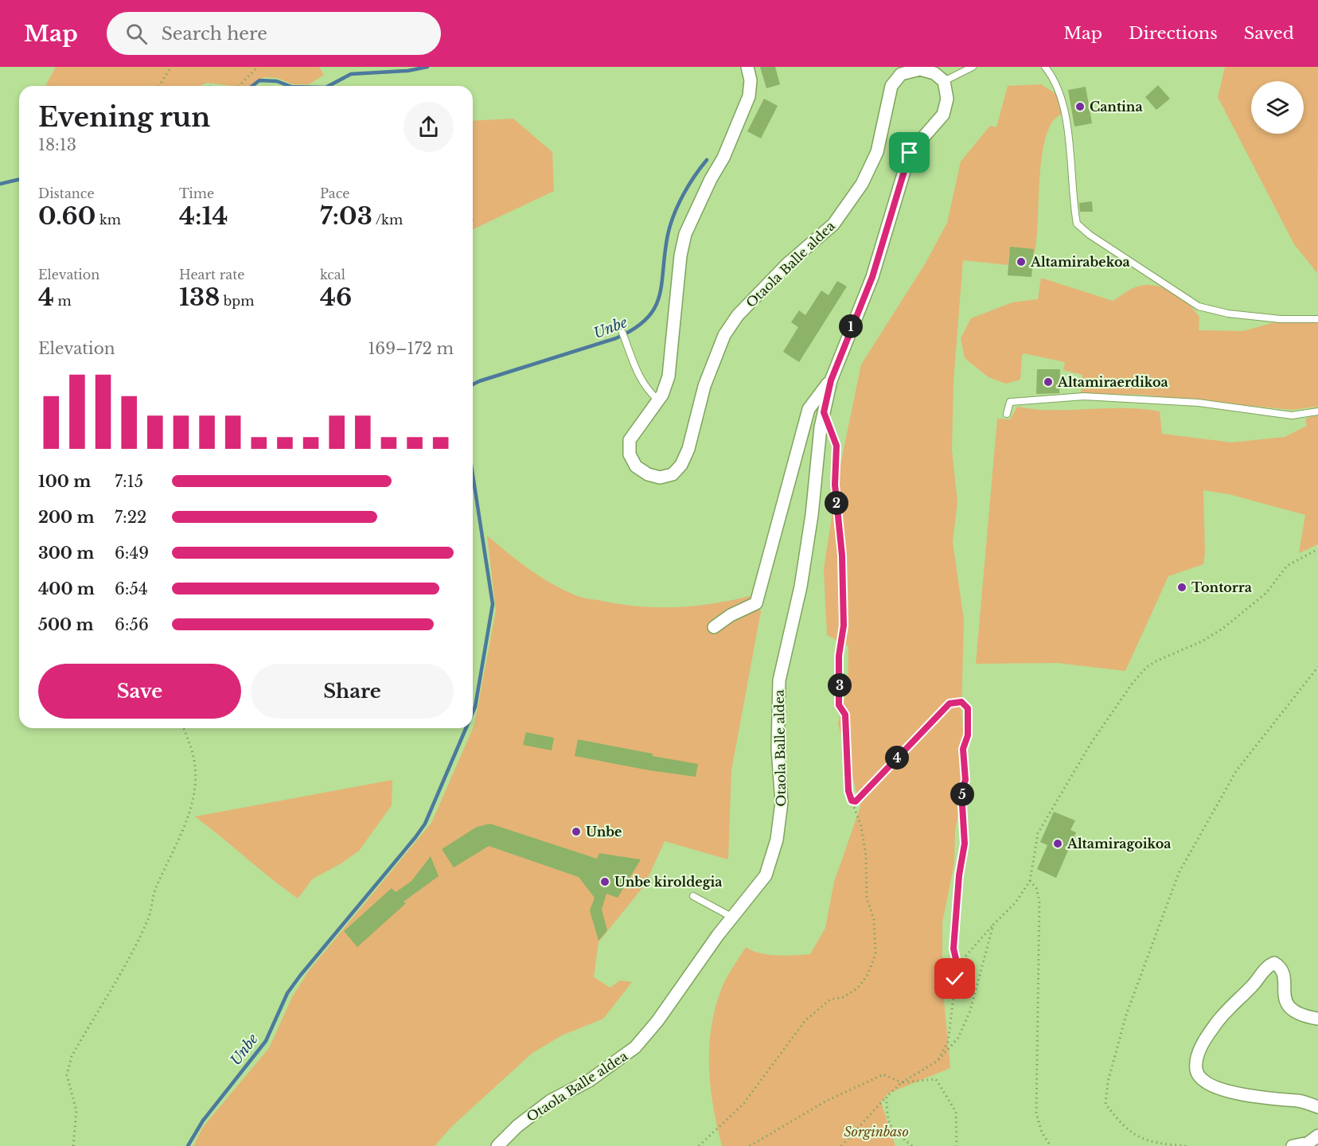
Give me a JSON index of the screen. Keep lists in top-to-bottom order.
{
  "streets": {
    "street": ["Otaola Balle aldea"]
  },
  "water": ["Unbe"],
  "parks": ["Sorginbaso"],
  "places": [
    "Cantina",
    "Altamirabekoa",
    "Altamiraerdikoa",
    "Tontorra",
    "Unbe",
    "Altamiragoikoa",
    "Unbe kiroldegia"
  ],
  "page": {
    "header": "Map",
    "search": "Search here",
    "nav": ["Map", "Directions", "Saved"],
    "heading": ["Evening run", "18:13"],
    "stats": [
      ["Distance", "0.60 km"],
      ["Time", "4:14"],
      ["Pace", "7:03 /km"],
      ["Elevation", "4 m"],
      ["Heart rate", "138 bpm"],
      ["kcal", "46"]
    ],
    "pins": [
      "1",
      "2",
      "3",
      "4",
      "5"
    ],
    "chart": ["Elevation", "169–172 m"],
    "list": [
      {
        "name": "100 m",
        "note": "7:15"
      },
      {
        "name": "200 m",
        "note": "7:22"
      },
      {
        "name": "300 m",
        "note": "6:49"
      },
      {
        "name": "400 m",
        "note": "6:54"
      },
      {
        "name": "500 m",
        "note": "6:56"
      }
    ],
    "buttons": ["Save", "Share"]
  }
}
